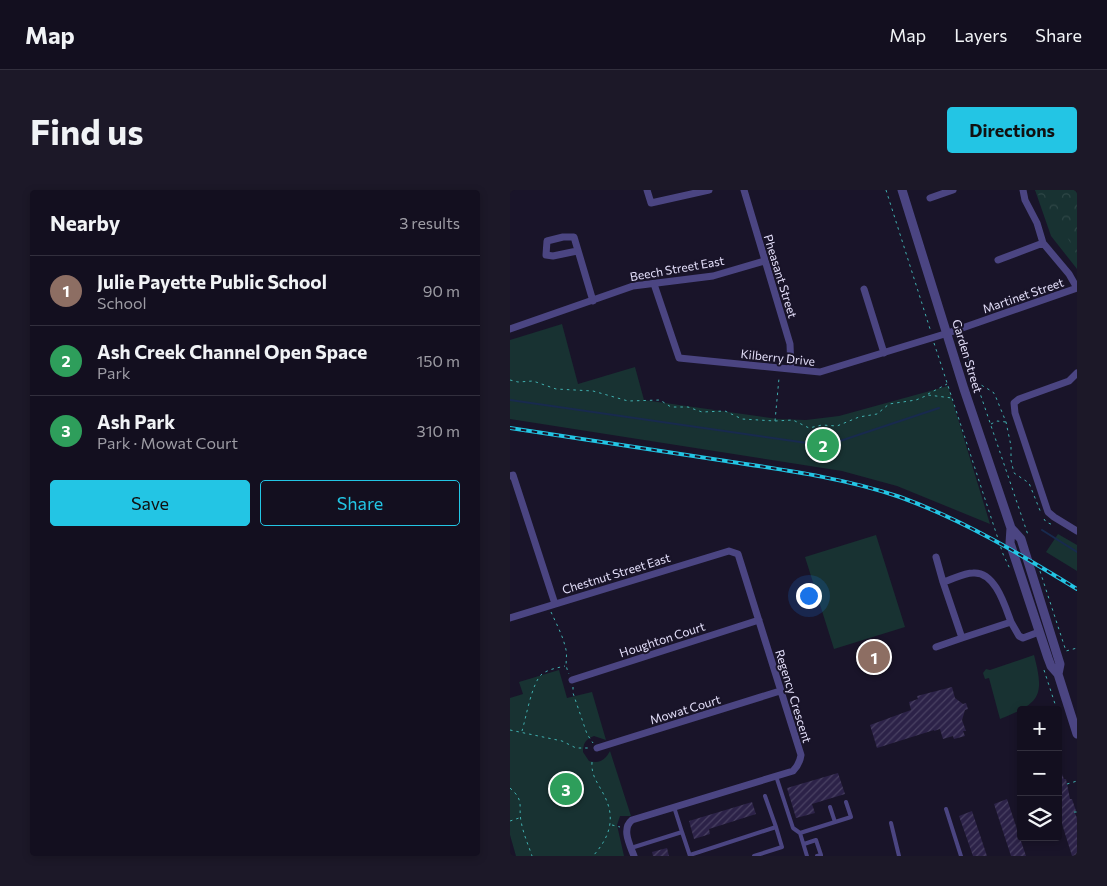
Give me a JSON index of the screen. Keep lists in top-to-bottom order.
{
  "streets": {
    "street": [
      "Beech Street East",
      "Pheasant Street",
      "Martinet Street",
      "Garden Street",
      "Kilberry Drive",
      "Chestnut Street East",
      "Houghton Court",
      "Regency Crescent",
      "Mowat Court"
    ]
  },
  "crossings": [
    ["Beech Street East", "Pheasant Street"],
    ["Beech Street East", "Kilberry Drive"],
    ["Pheasant Street", "Kilberry Drive"],
    ["Martinet Street", "Garden Street"],
    ["Martinet Street", "Kilberry Drive"],
    ["Garden Street", "Kilberry Drive"],
    ["Chestnut Street East", "Regency Crescent"],
    ["Houghton Court", "Regency Crescent"],
    ["Regency Crescent", "Mowat Court"]
  ],
  "page": {
    "header": "Map",
    "nav": ["Map", "Layers", "Share"],
    "buttons": [
      "Directions",
      ["Save", "Share"]
    ],
    "title": "Find us",
    "heading": ["Nearby", "3 results"],
    "list": [
      {
        "mark": "1",
        "name": "Julie Payette Public School",
        "note": "School",
        "value": "90 m"
      },
      {
        "mark": "2",
        "name": "Ash Creek Channel Open Space",
        "note": "Park",
        "value": "150 m"
      },
      {
        "mark": "3",
        "name": "Ash Park",
        "note": "Park · Mowat Court",
        "value": "310 m"
      }
    ],
    "pins": ["2", "1", "3"],
    "map_buttons": ["+", "−"]
  }
}
